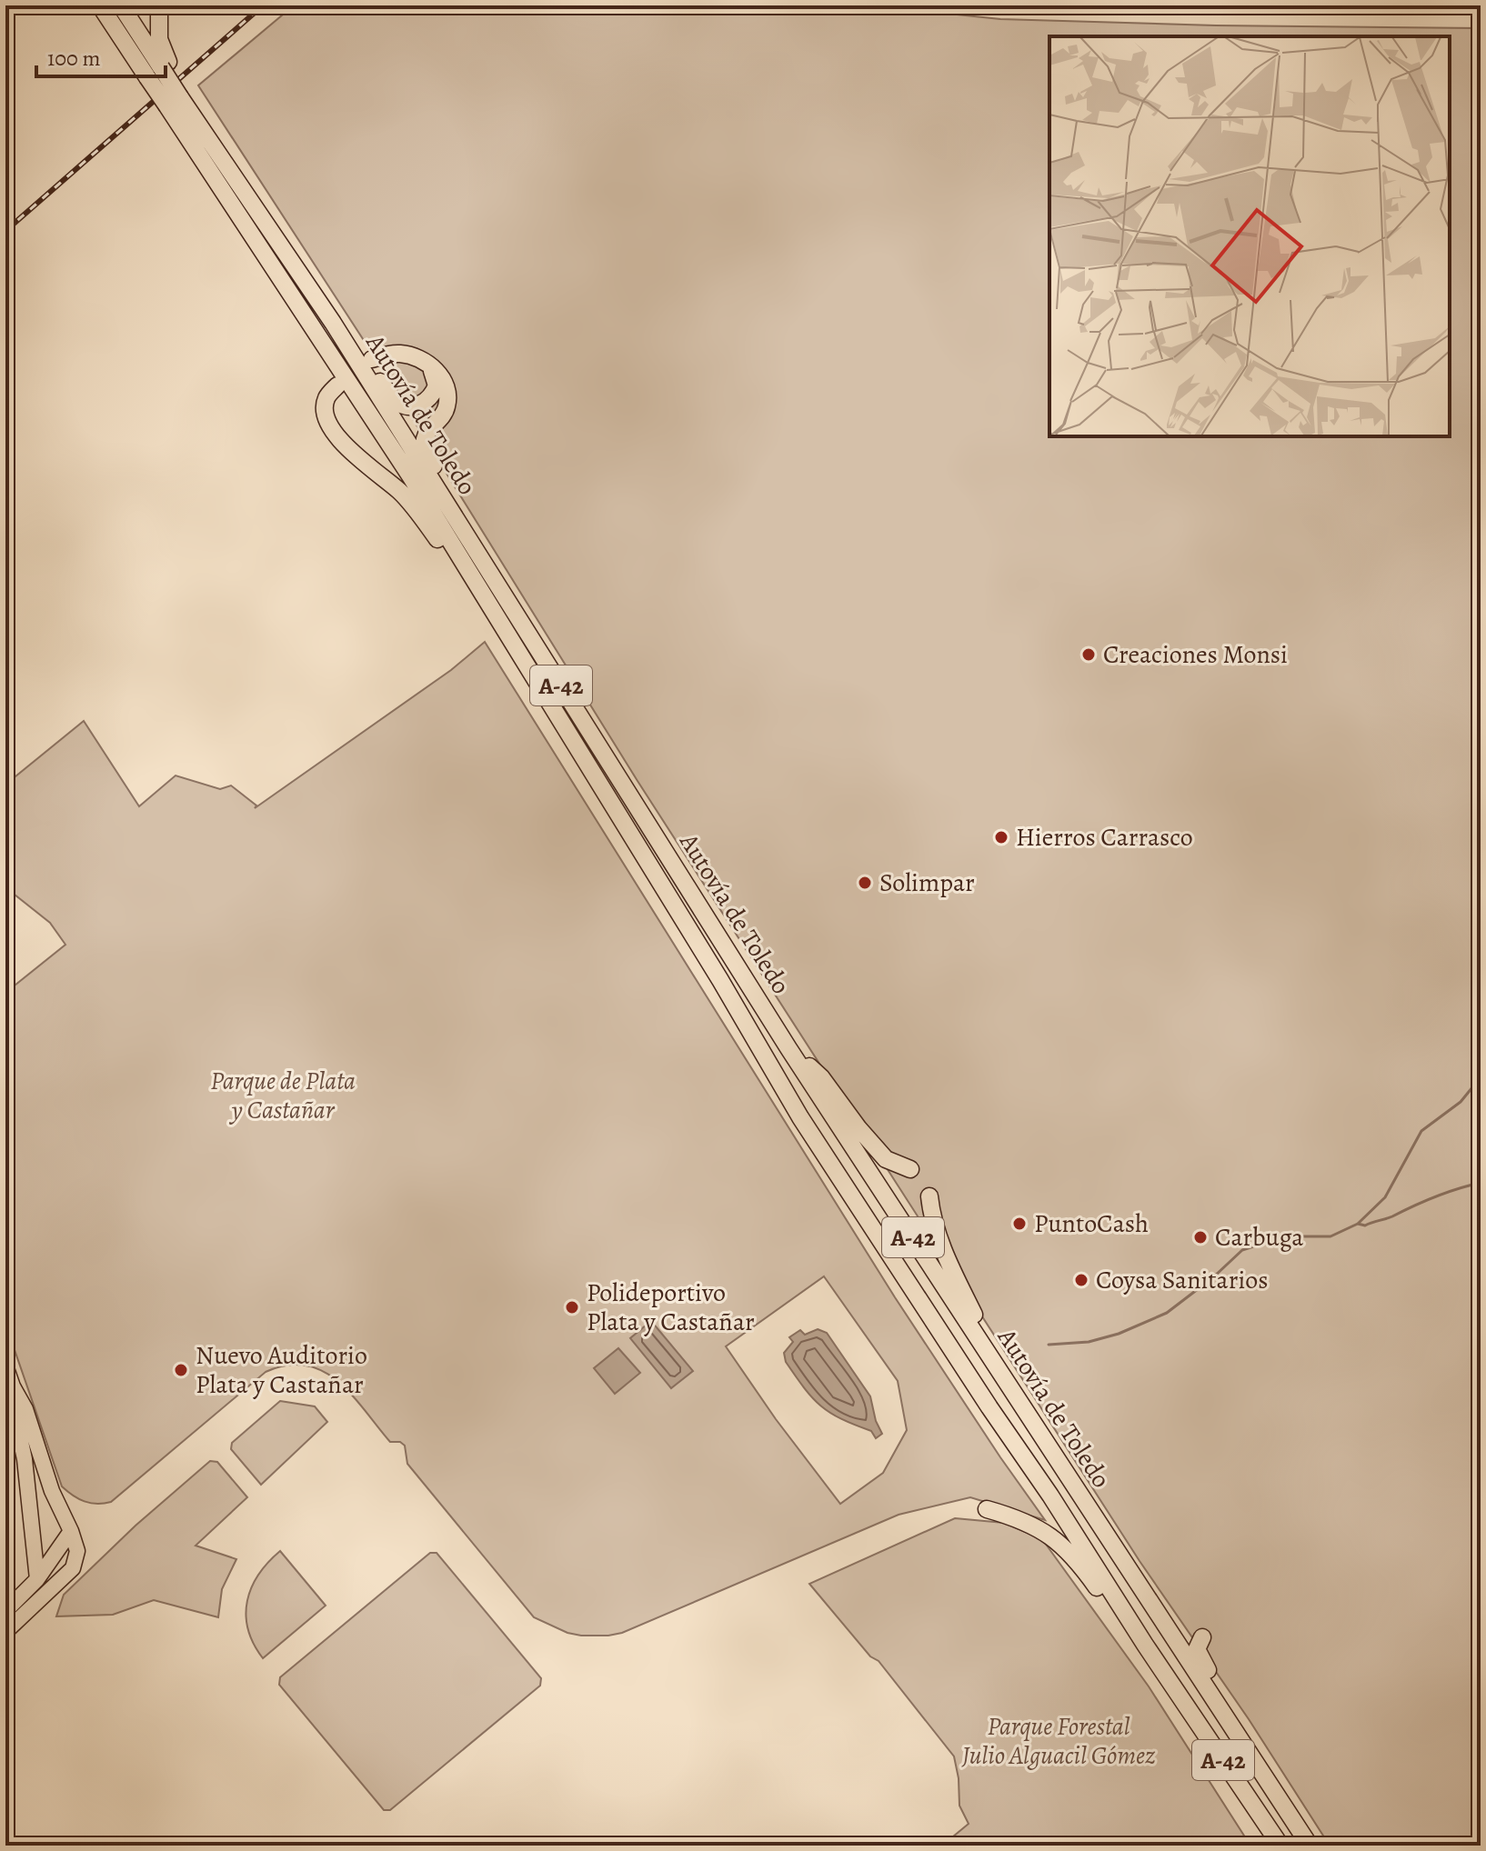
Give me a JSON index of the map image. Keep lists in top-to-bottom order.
{
  "streets": {
    "highway": ["Autovía de Toledo", "A-42"]
  },
  "parks": ["Parque de Plata y Castañar", "Parque Forestal Julio Alguacil Gómez"],
  "places": [
    "Creaciones Monsi",
    "Hierros Carrasco",
    "Solimpar",
    "PuntoCash",
    "Carbuga",
    "Coysa Sanitarios",
    "Polideportivo Plata y Castañar",
    "Nuevo Auditorio Plata y Castañar"
  ],
  "scale_bar": "100 m"
}
